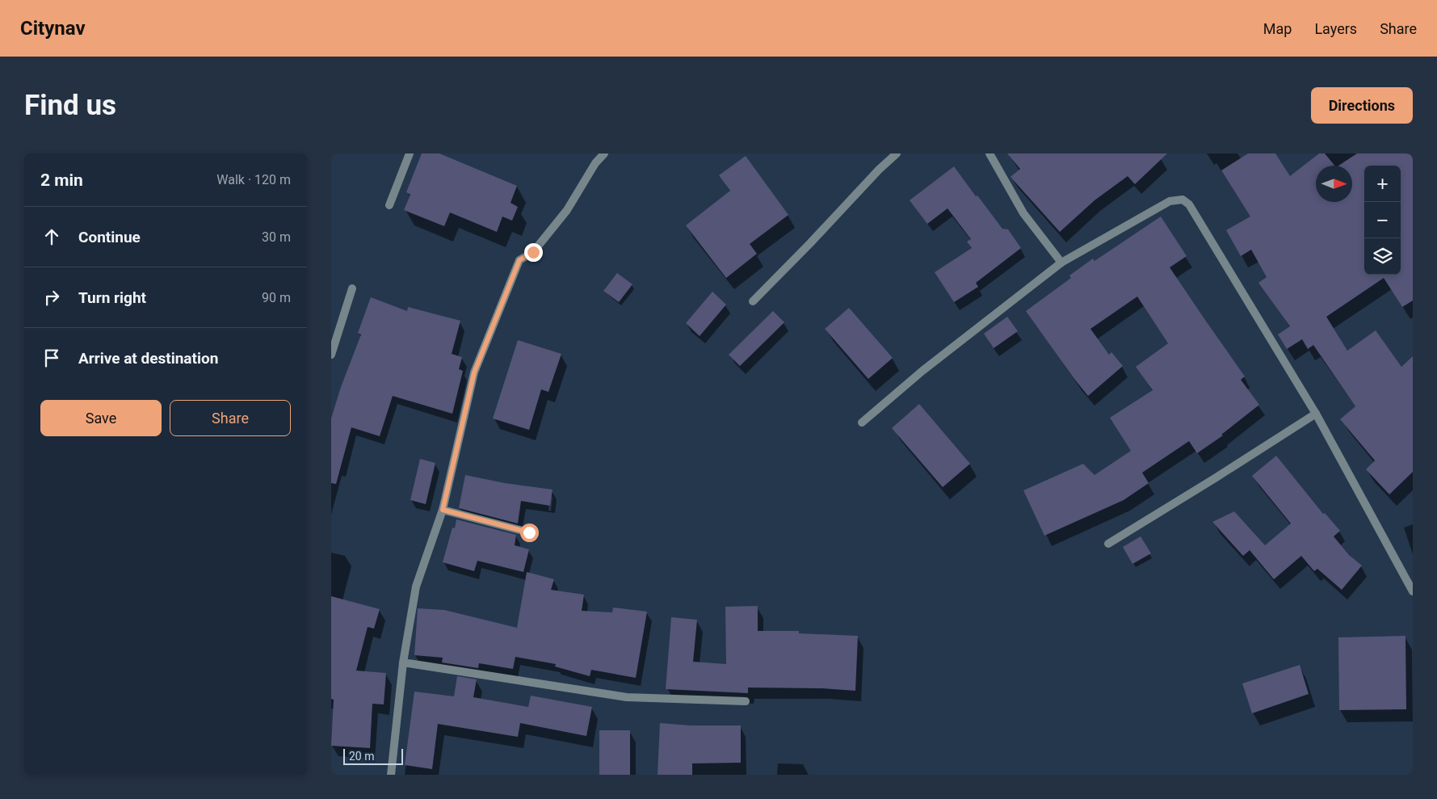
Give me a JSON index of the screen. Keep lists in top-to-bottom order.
{
  "scale_bar": "20 m",
  "north": "right",
  "page": {
    "header": "Citynav",
    "nav": ["Map", "Layers", "Share"],
    "buttons": [
      "Directions",
      ["Save", "Share"]
    ],
    "title": "Find us",
    "heading": ["2 min", "Walk · 120 m"],
    "map_buttons": ["+", "−"],
    "list": [
      ["Continue", "30 m"],
      ["Turn right", "90 m"],
      "Arrive at destination"
    ],
    "scale": "20 m"
  }
}
